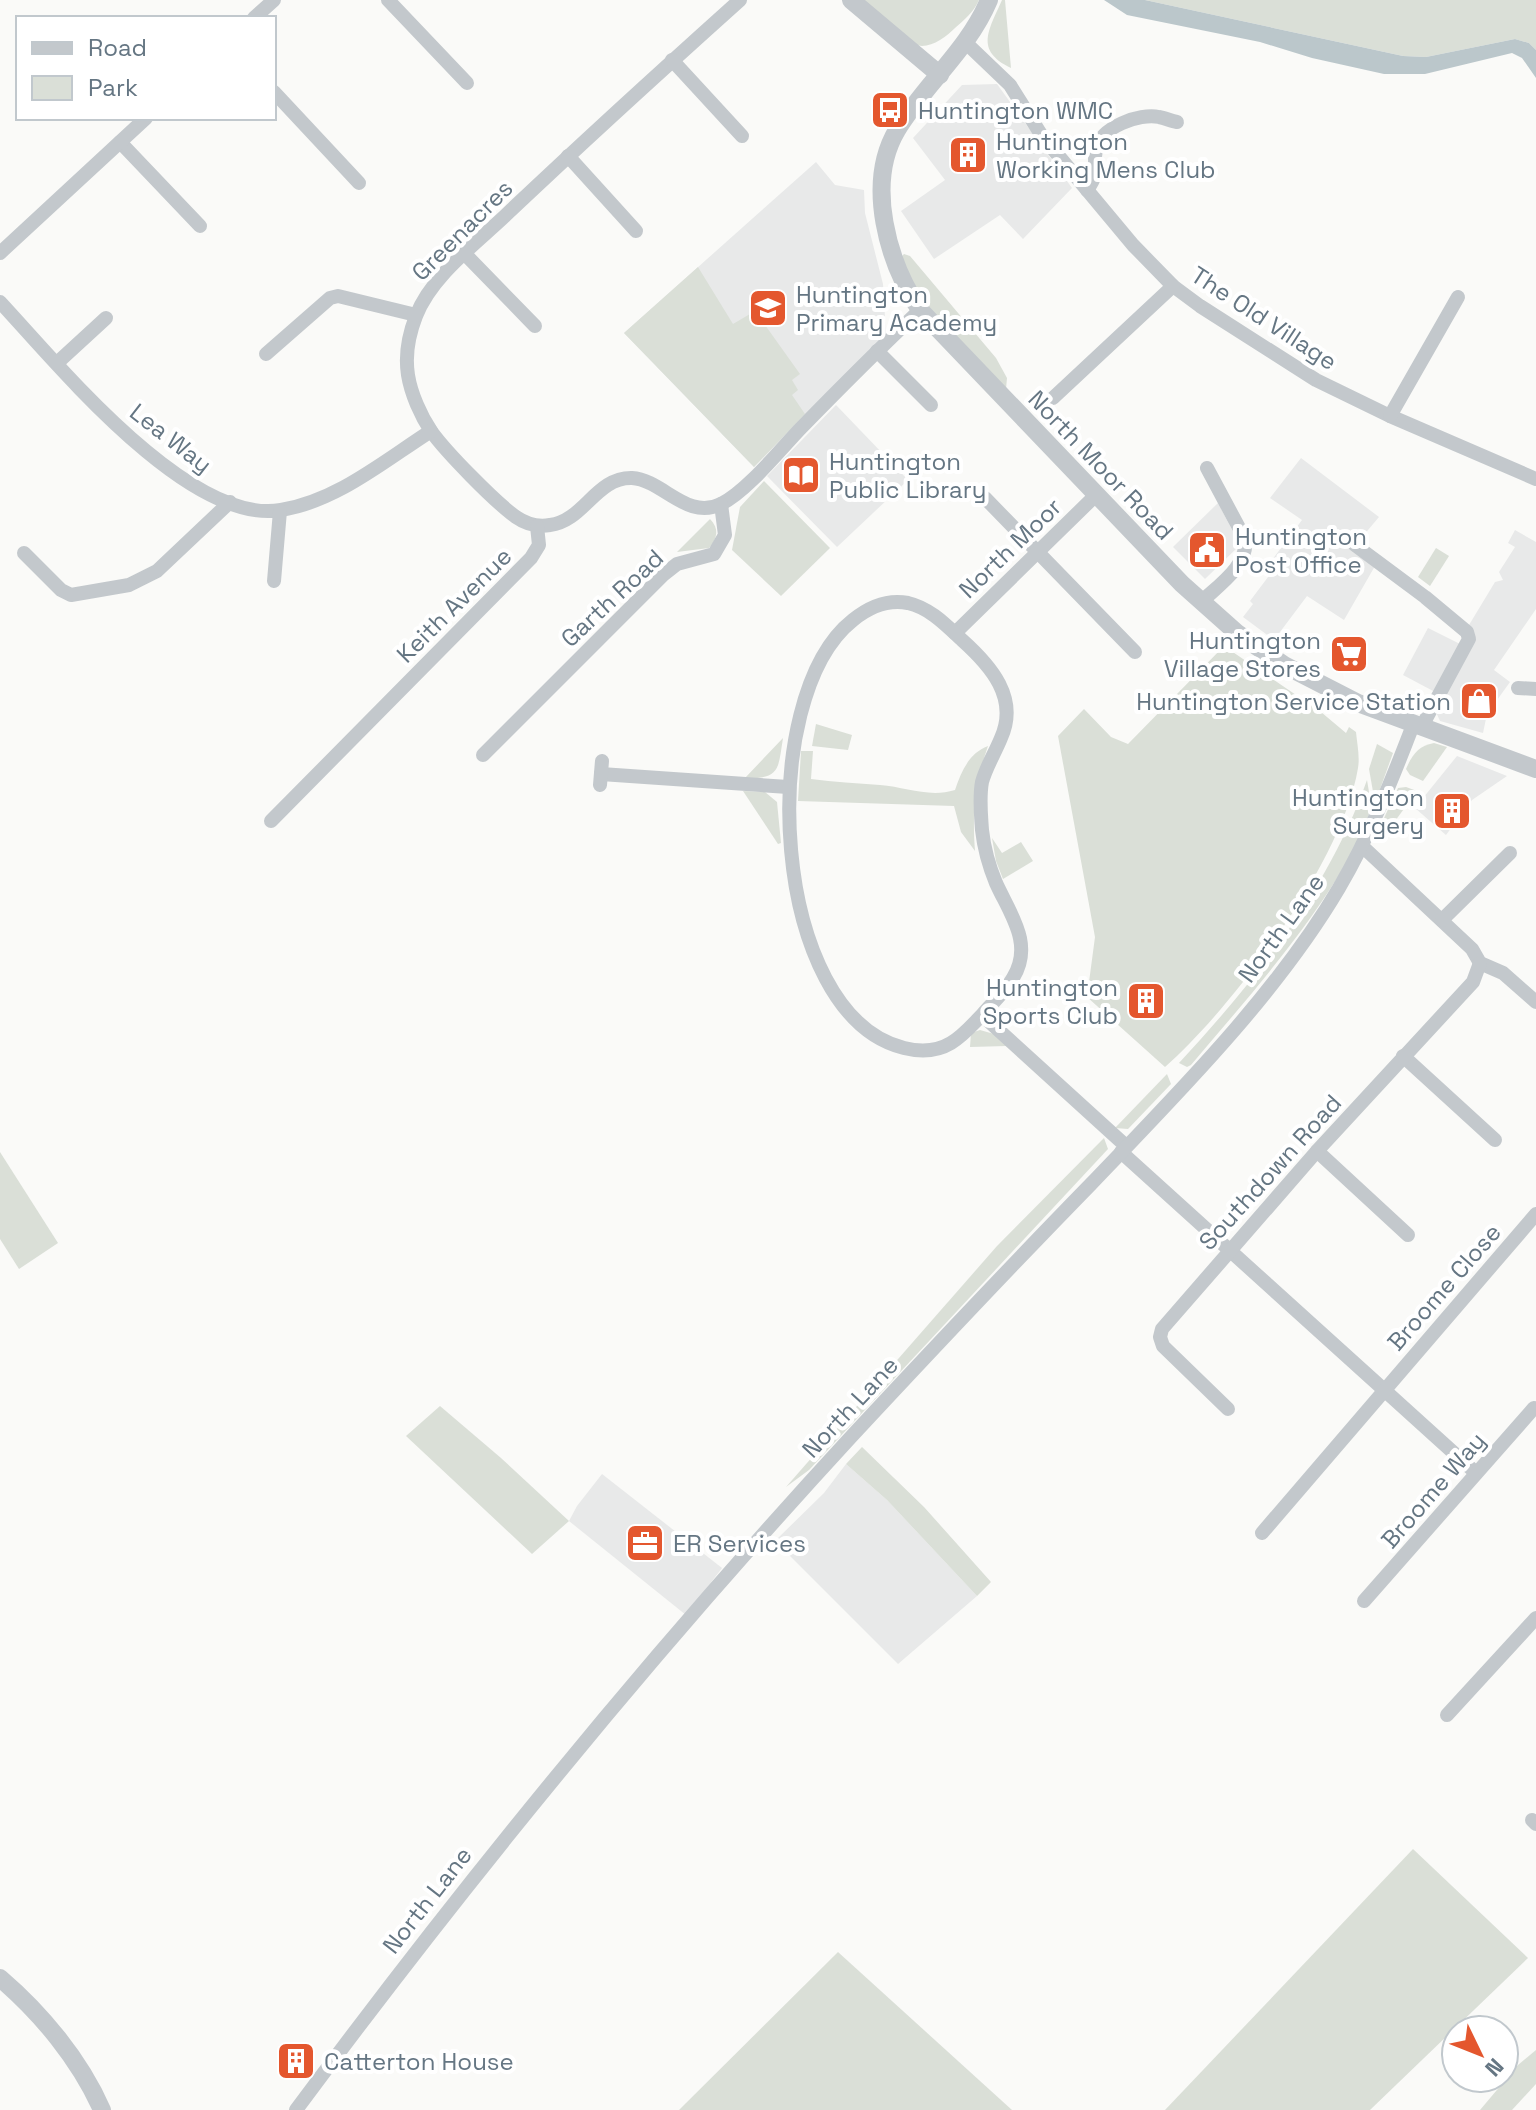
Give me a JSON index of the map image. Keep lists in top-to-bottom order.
{
  "streets": {
    "street": [
      "Greenacres",
      "The Old Village",
      "Lea Way",
      "North Moor Road",
      "North Moor",
      "Garth Road",
      "Keith Avenue",
      "North Lane",
      "Southdown Road",
      "Broome Close",
      "Broome Way"
    ]
  },
  "crossings": [
    ["Greenacres", "Lea Way"],
    ["Greenacres", "Keith Avenue"],
    ["The Old Village", "North Moor Road"],
    ["North Moor Road", "North Moor"],
    ["North Moor Road", "North Lane"]
  ],
  "places": {
    "bus stop": ["Huntington WMC"],
    "building": [
      "Huntington Working Mens Club",
      "Huntington Surgery",
      "Huntington Sports Club",
      "Catterton House"
    ],
    "school or university": ["Huntington Primary Academy"],
    "library": ["Huntington Public Library"],
    "public building": ["Huntington Post Office"],
    "supermarket": ["Huntington Village Stores"],
    "shop": ["Huntington Service Station"],
    "office": ["ER Services"]
  },
  "legend": ["Road", "Park"],
  "north": "bottom right"
}
